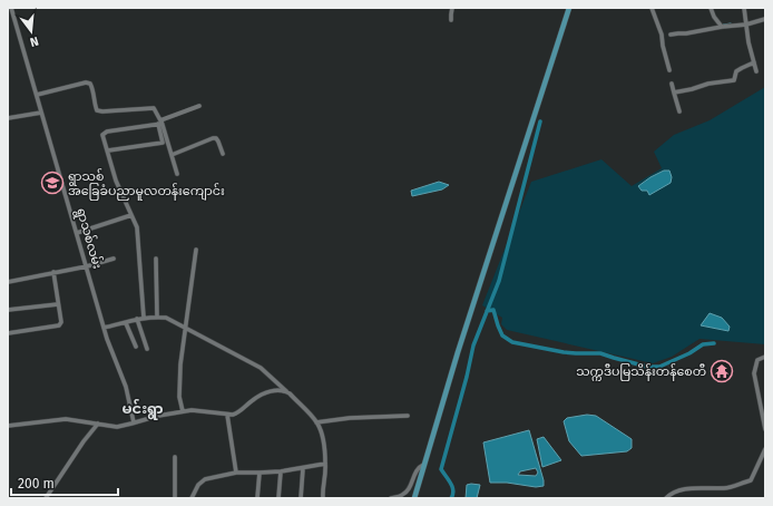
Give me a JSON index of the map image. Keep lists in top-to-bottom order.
{
  "streets": {
    "street": ["ရွာသစ်လမ်း"]
  },
  "districts": ["မင်းရွာ"],
  "places": {
    "school or university": ["ရွာသစ် အခြေခံပညာမူလတန်းကျောင်း"],
    "temple": ["သက္ကဒီပမြသိန်းတန်စေတီ"]
  },
  "scale_bar": "200 m",
  "north": "bottom"
}
